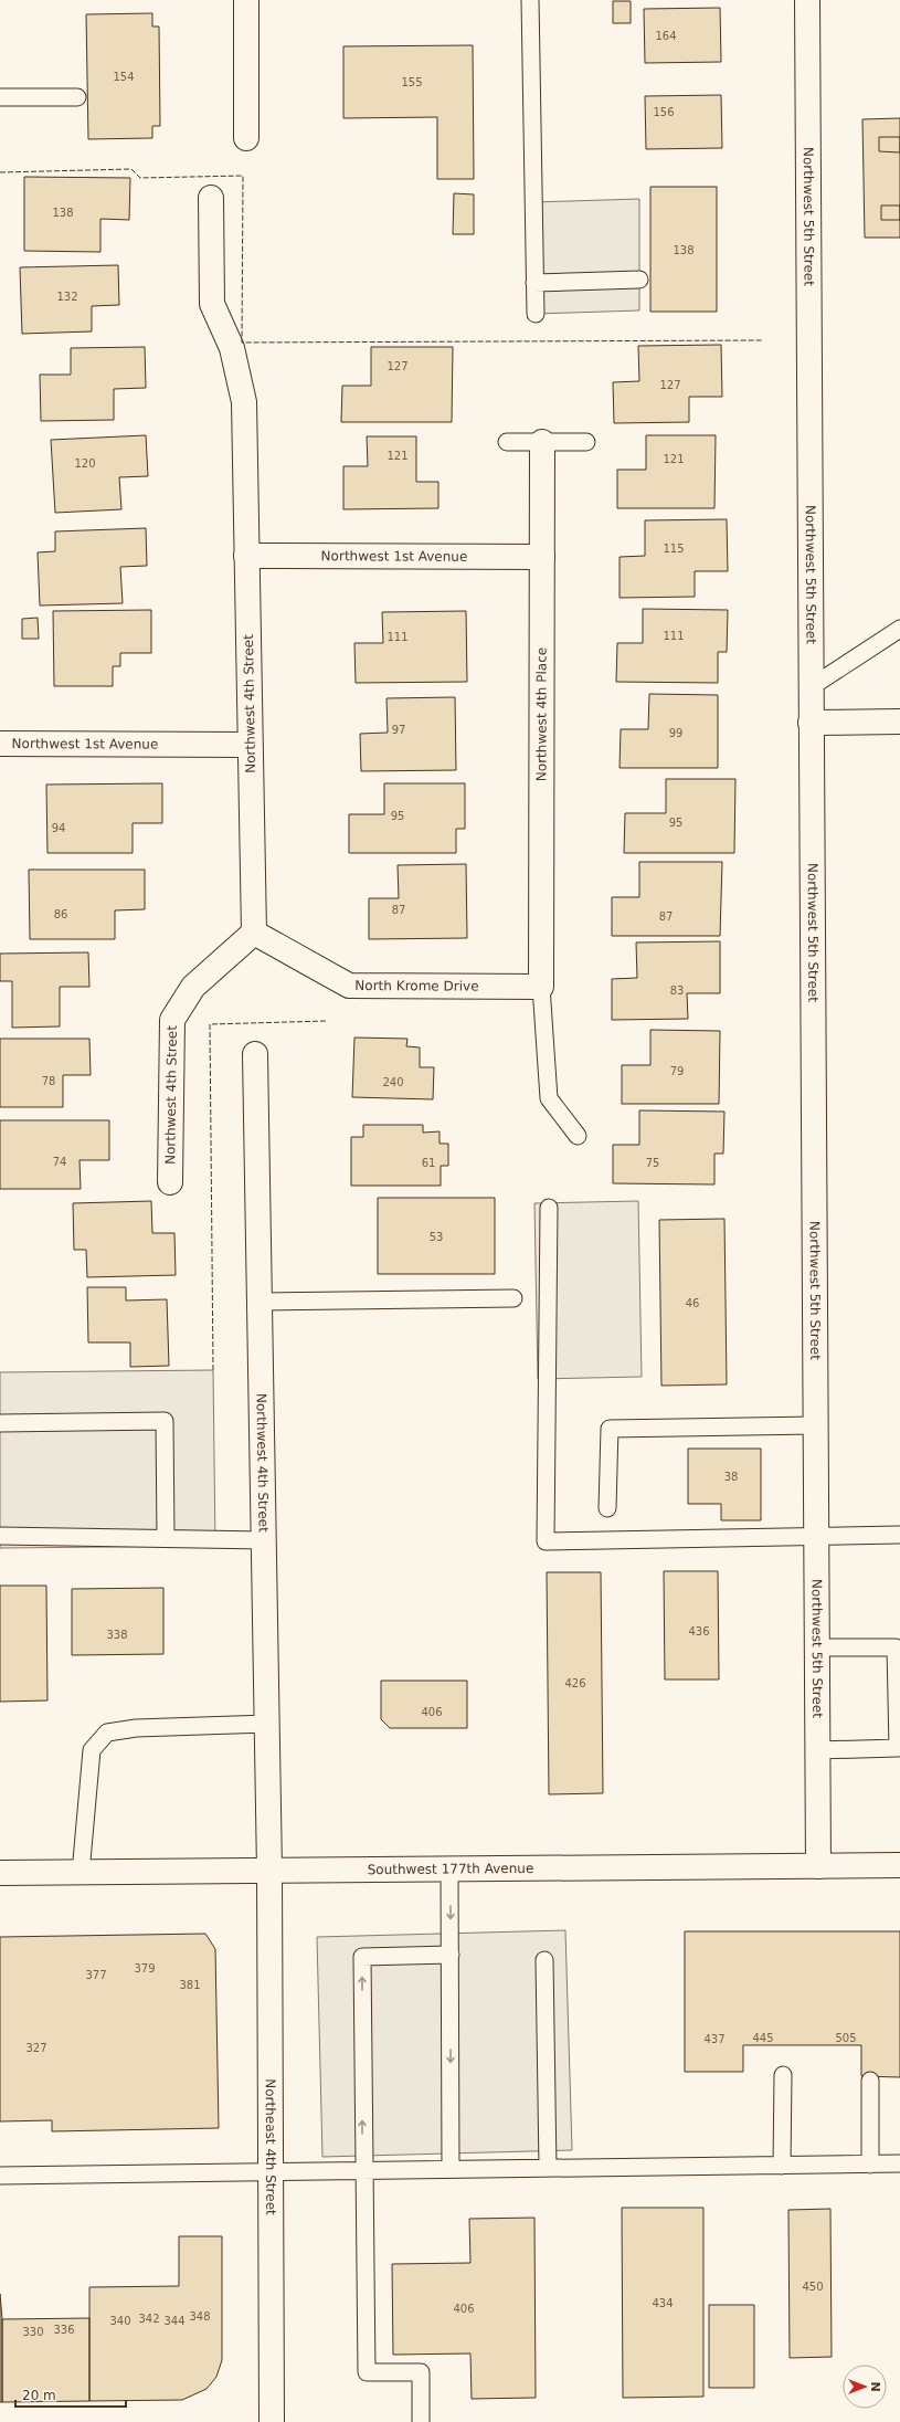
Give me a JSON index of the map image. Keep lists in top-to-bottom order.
{
  "streets": {
    "street": [
      "Northwest 5th Street",
      "Northwest 1st Avenue",
      "Northwest 4th Street",
      "Northwest 4th Place",
      "North Krome Drive",
      "Southwest 177th Avenue",
      "Northeast 4th Street"
    ]
  },
  "crossings": [
    ["Northwest 5th Street", "Southwest 177th Avenue"],
    ["Northwest 1st Avenue", "Northwest 4th Street"],
    ["Northwest 1st Avenue", "Northwest 4th Place"],
    ["Northwest 4th Street", "North Krome Drive"],
    ["Northwest 4th Street", "Southwest 177th Avenue"],
    ["Northwest 4th Street", "Northeast 4th Street"],
    ["Northwest 4th Place", "North Krome Drive"],
    ["Southwest 177th Avenue", "Northeast 4th Street"]
  ],
  "house_numbers": [
    "164",
    "154",
    "155",
    "156",
    "138",
    "138",
    "132",
    "127",
    "127",
    "121",
    "121",
    "120",
    "115",
    "111",
    "111",
    "97",
    "99",
    "95",
    "95",
    "94",
    "87",
    "86",
    "87",
    "83",
    "79",
    "78",
    "240",
    "74",
    "61",
    "75",
    "53",
    "46",
    "38",
    "436",
    "338",
    "426",
    "406",
    "379",
    "377",
    "381",
    "445",
    "505",
    "437",
    "327",
    "450",
    "434",
    "406",
    "348",
    "342",
    "340",
    "344",
    "336",
    "330"
  ],
  "scale_bar": "20 m",
  "north": "right"
}
